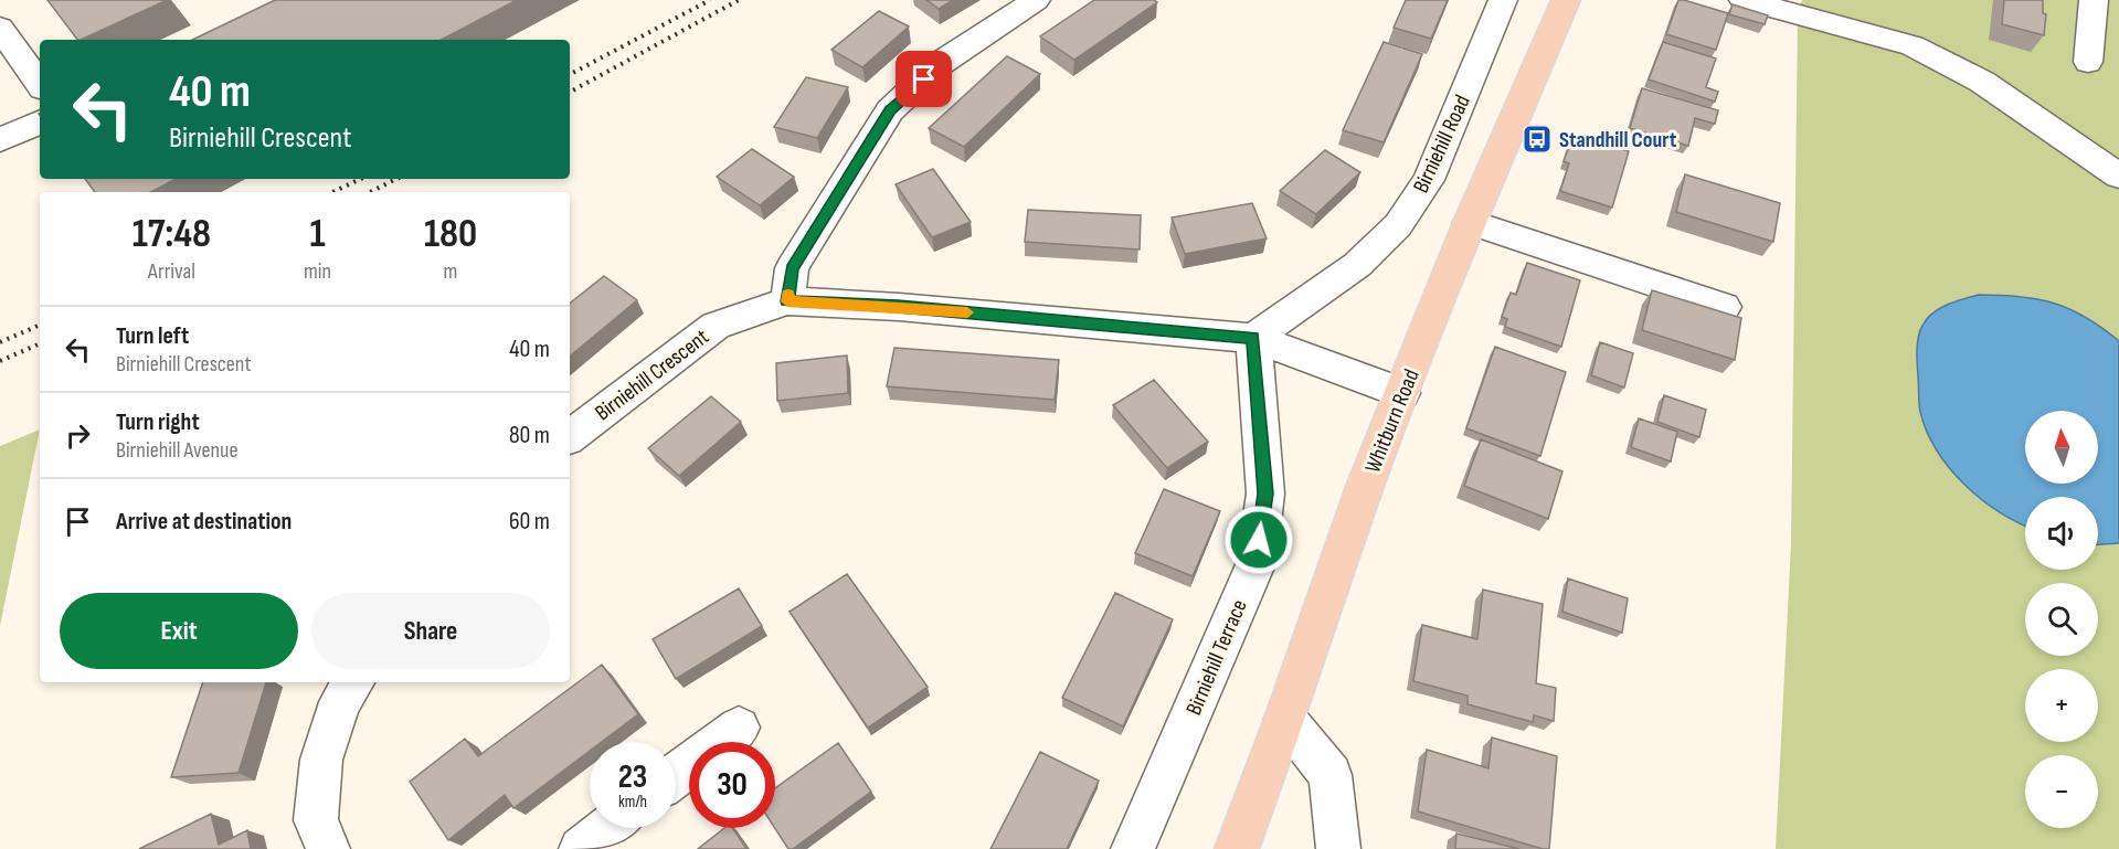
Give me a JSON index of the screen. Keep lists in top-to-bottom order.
{
  "streets": {
    "main road": ["Whitburn Road"],
    "street": ["Birniehill Road", "Birniehill Crescent", "Birniehill Terrace"]
  },
  "crossings": [
    ["Birniehill Road", "Birniehill Crescent"],
    ["Birniehill Road", "Birniehill Terrace"],
    ["Birniehill Crescent", "Whitburn Road"],
    ["Birniehill Crescent", "Birniehill Terrace"]
  ],
  "places": {
    "bus stop": ["Standhill Court"]
  },
  "north": "top",
  "page": {
    "turn": ["40 m", "Birniehill Crescent"],
    "eta": [
      "17:48",
      "Arrival",
      "1",
      "min",
      "180",
      "m"
    ],
    "list": [
      {
        "name": "Turn left",
        "note": "Birniehill Crescent",
        "value": "40 m"
      },
      {
        "name": "Turn right",
        "note": "Birniehill Avenue",
        "value": "80 m"
      },
      {
        "name": "Arrive at destination",
        "value": "60 m"
      }
    ],
    "map_buttons": ["+", "−"],
    "buttons": ["Exit", "Share"],
    "speed": "23 km/h",
    "limit": "30"
  }
}
